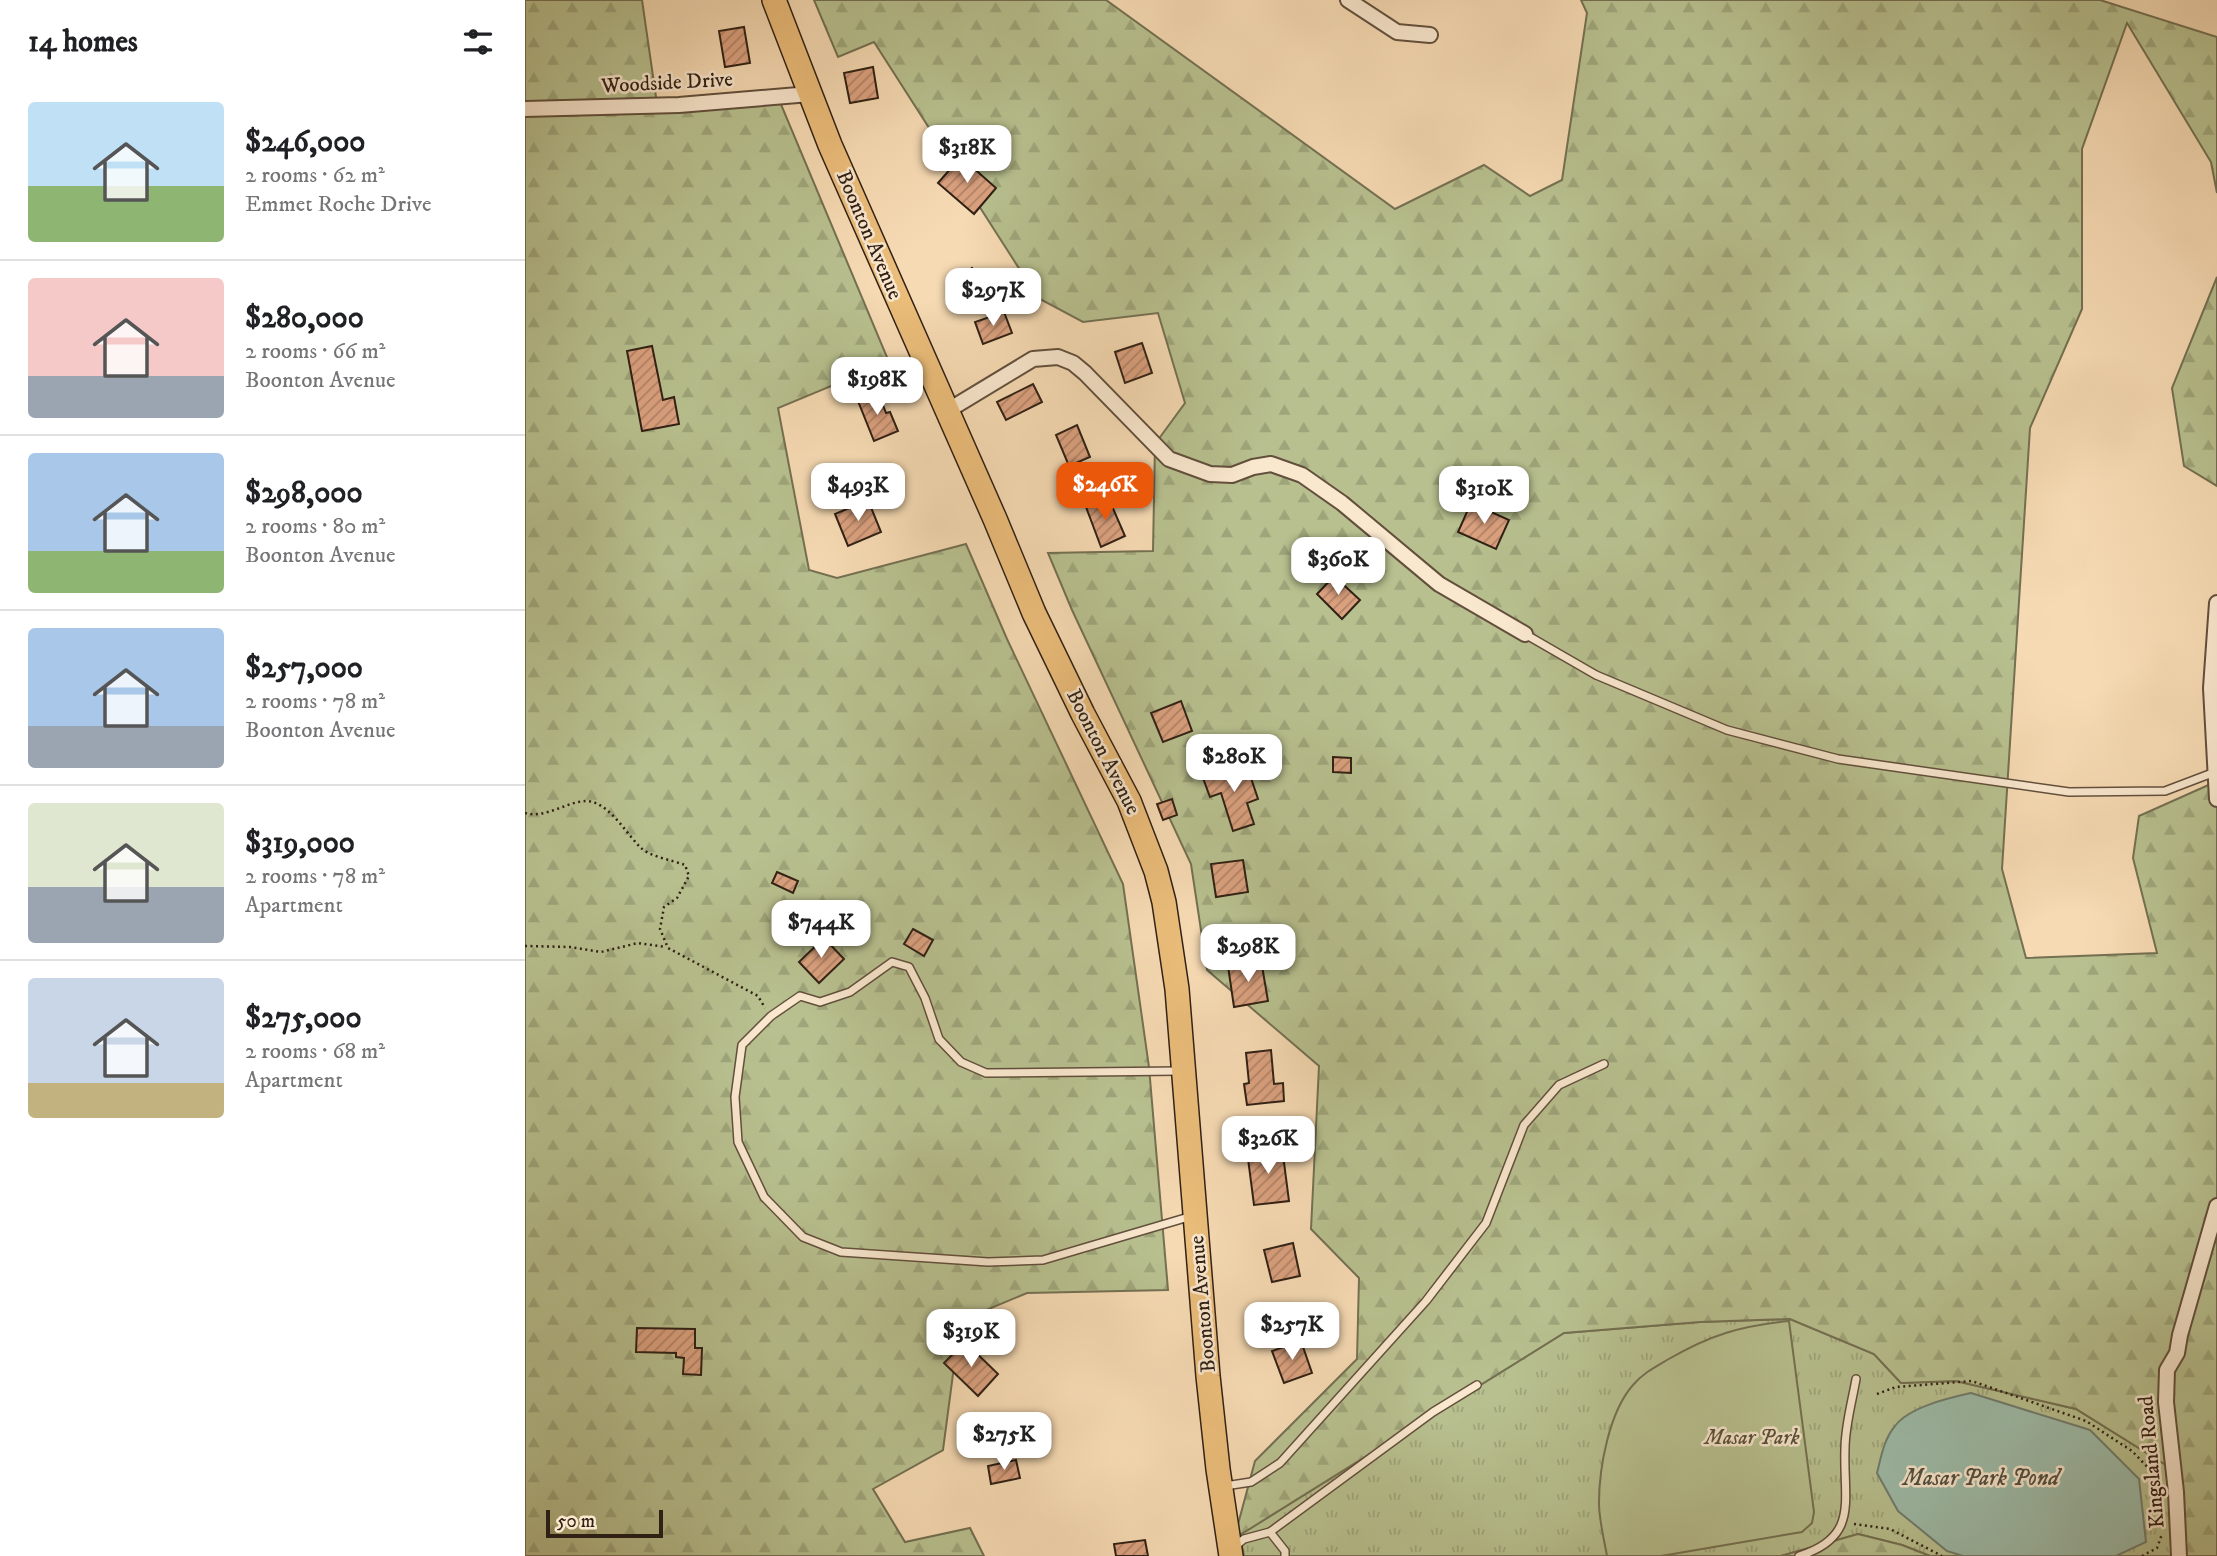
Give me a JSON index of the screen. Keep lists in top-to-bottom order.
{
  "streets": {
    "main road": ["Boonton Avenue"],
    "street": ["Woodside Drive", "Kingsland Road"]
  },
  "crossings": [
    ["Woodside Drive", "Boonton Avenue"]
  ],
  "water": ["Masar Park Pond"],
  "parks": ["Masar Park"],
  "scale_bar": "50 m",
  "page": {
    "heading": "14 homes",
    "list": [
      {
        "name": "$246,000",
        "note": "2 rooms · 62 m² · Emmet Roche Drive"
      },
      {
        "name": "$280,000",
        "note": "2 rooms · 66 m² · Boonton Avenue"
      },
      {
        "name": "$298,000",
        "note": "2 rooms · 80 m² · Boonton Avenue"
      },
      {
        "name": "$257,000",
        "note": "2 rooms · 78 m² · Boonton Avenue"
      },
      {
        "name": "$319,000",
        "note": "2 rooms · 78 m² · Apartment"
      },
      {
        "name": "$275,000",
        "note": "2 rooms · 68 m² · Apartment"
      }
    ],
    "price": [
      "$318K",
      "$297K",
      "$198K",
      "$246K",
      "$493K",
      "$310K",
      "$360K",
      "$280K",
      "$744K",
      "$298K",
      "$326K",
      "$257K",
      "$319K",
      "$275K"
    ],
    "scale": "50 m"
  }
}
